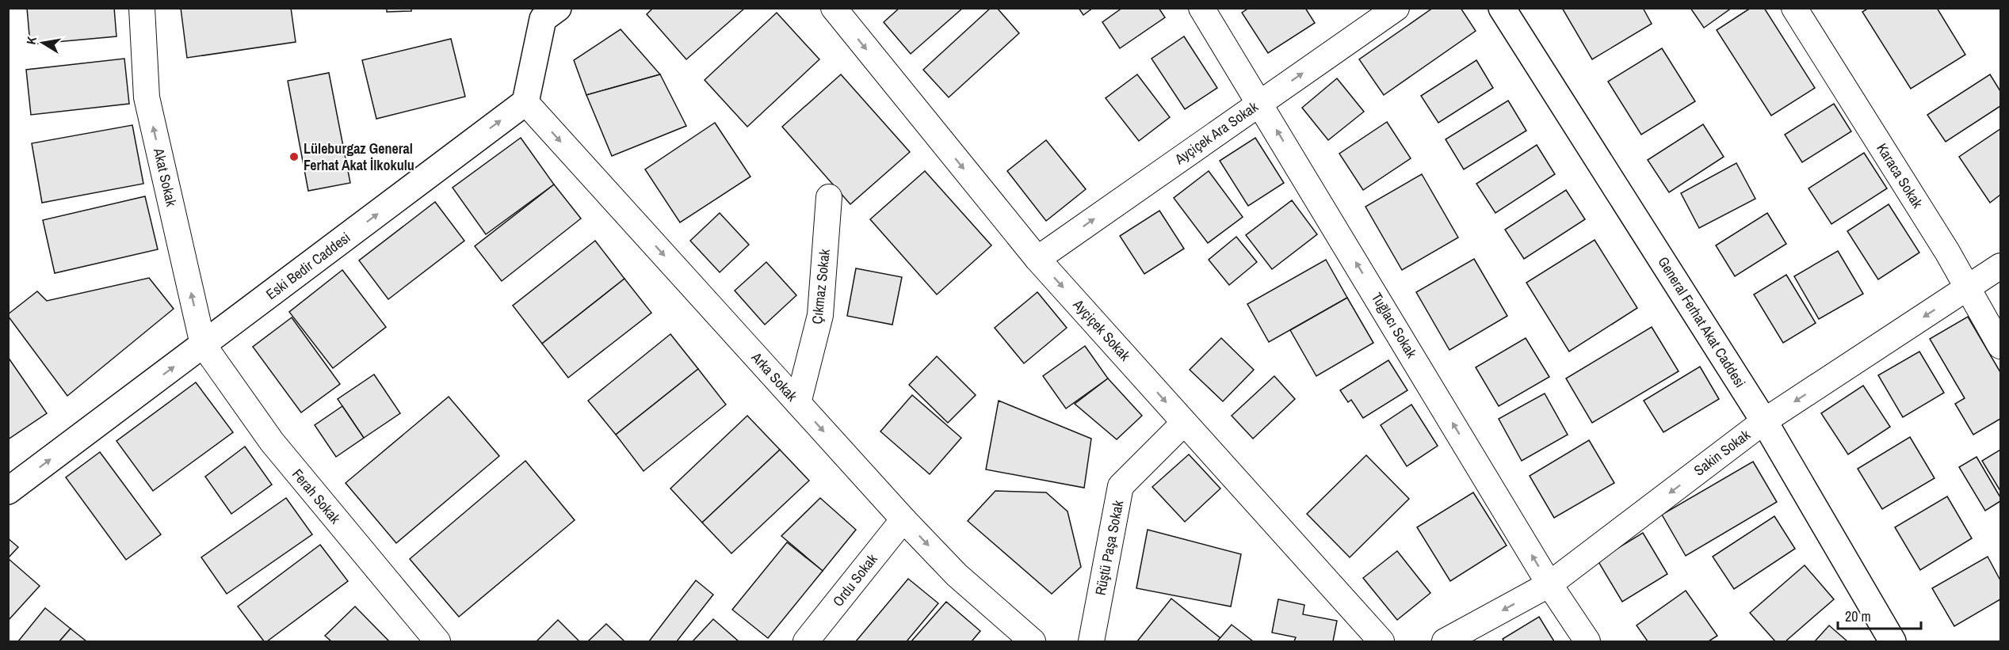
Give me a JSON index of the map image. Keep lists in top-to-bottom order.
{
  "streets": {
    "street": [
      "Ayçiçek Ara Sokak",
      "Karaca Sokak",
      "Akat Sokak",
      "Eski Bedir Caddesi",
      "Çıkmaz Sokak",
      "General Ferhat Akat Caddesi",
      "Tuğlacı Sokak",
      "Ayçiçek Sokak",
      "Arka Sokak",
      "Sakin Sokak",
      "Ferah Sokak",
      "Rüştü Paşa Sokak",
      "Ordu Sokak"
    ]
  },
  "crossings": [
    ["Ayçiçek Ara Sokak", "Tuğlacı Sokak"],
    ["Ayçiçek Ara Sokak", "Ayçiçek Sokak"],
    ["Karaca Sokak", "Sakin Sokak"],
    ["Akat Sokak", "Eski Bedir Caddesi"],
    ["Akat Sokak", "Ferah Sokak"],
    ["Eski Bedir Caddesi", "Arka Sokak"],
    ["Eski Bedir Caddesi", "Ferah Sokak"],
    ["Çıkmaz Sokak", "Arka Sokak"],
    ["General Ferhat Akat Caddesi", "Sakin Sokak"],
    ["Tuğlacı Sokak", "Sakin Sokak"],
    ["Ayçiçek Sokak", "Rüştü Paşa Sokak"],
    ["Arka Sokak", "Ordu Sokak"]
  ],
  "one_way": [
    "Ayçiçek Ara Sokak",
    "Akat Sokak",
    "Eski Bedir Caddesi",
    "Tuğlacı Sokak",
    "Ayçiçek Sokak",
    "Arka Sokak",
    "Sakin Sokak"
  ],
  "places": ["Lüleburgaz General Ferhat Akat İlkokulu"],
  "scale_bar": "20 m",
  "north": "left"
}
